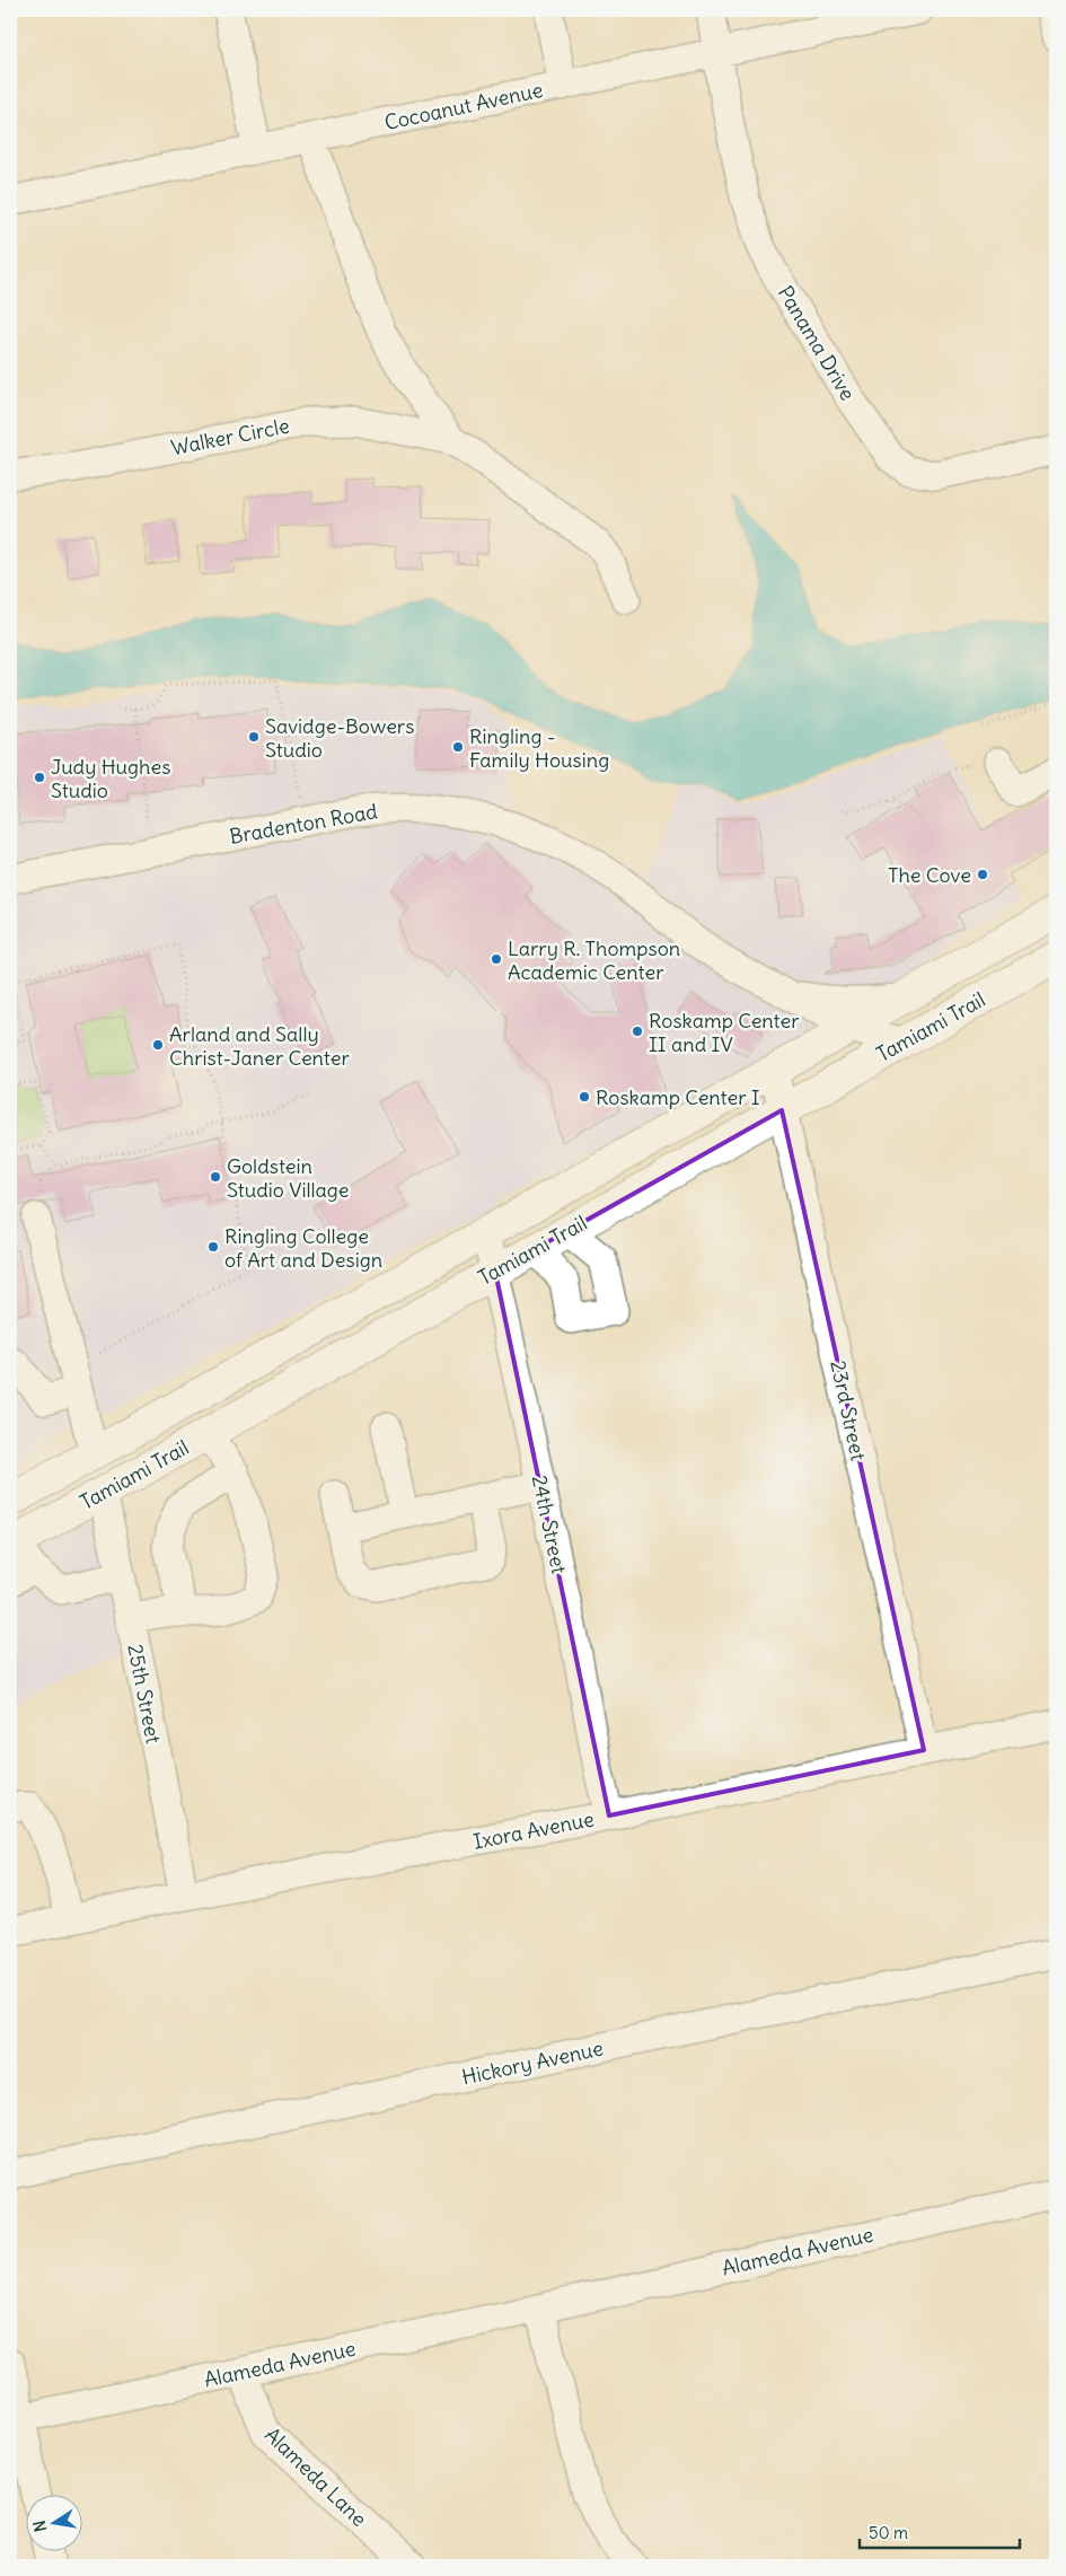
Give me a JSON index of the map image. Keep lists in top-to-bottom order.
{
  "streets": {
    "main road": ["Tamiami Trail"],
    "street": [
      "Cocoanut Avenue",
      "Panama Drive",
      "Walker Circle",
      "Bradenton Road",
      "23rd Street",
      "24th Street",
      "25th Street",
      "Ixora Avenue",
      "Hickory Avenue",
      "Alameda Avenue",
      "Alameda Lane"
    ]
  },
  "crossings": [
    ["Cocoanut Avenue", "Panama Drive"],
    ["Cocoanut Avenue", "Walker Circle"],
    ["Bradenton Road", "Tamiami Trail"],
    ["Tamiami Trail", "23rd Street"],
    ["Tamiami Trail", "24th Street"],
    ["Tamiami Trail", "25th Street"],
    ["23rd Street", "Ixora Avenue"],
    ["24th Street", "Ixora Avenue"],
    ["25th Street", "Ixora Avenue"],
    ["Alameda Avenue", "Alameda Lane"]
  ],
  "places": [
    "Savidge-Bowers Studio",
    "Ringling - Family Housing",
    "Judy Hughes Studio",
    "The Cove",
    "Larry R. Thompson Academic Center",
    "Roskamp Center II and IV",
    "Arland and Sally Christ-Janer Center",
    "Roskamp Center I",
    "Goldstein Studio Village",
    "Ringling College of Art and Design"
  ],
  "scale_bar": "50 m",
  "north": "left"
}
